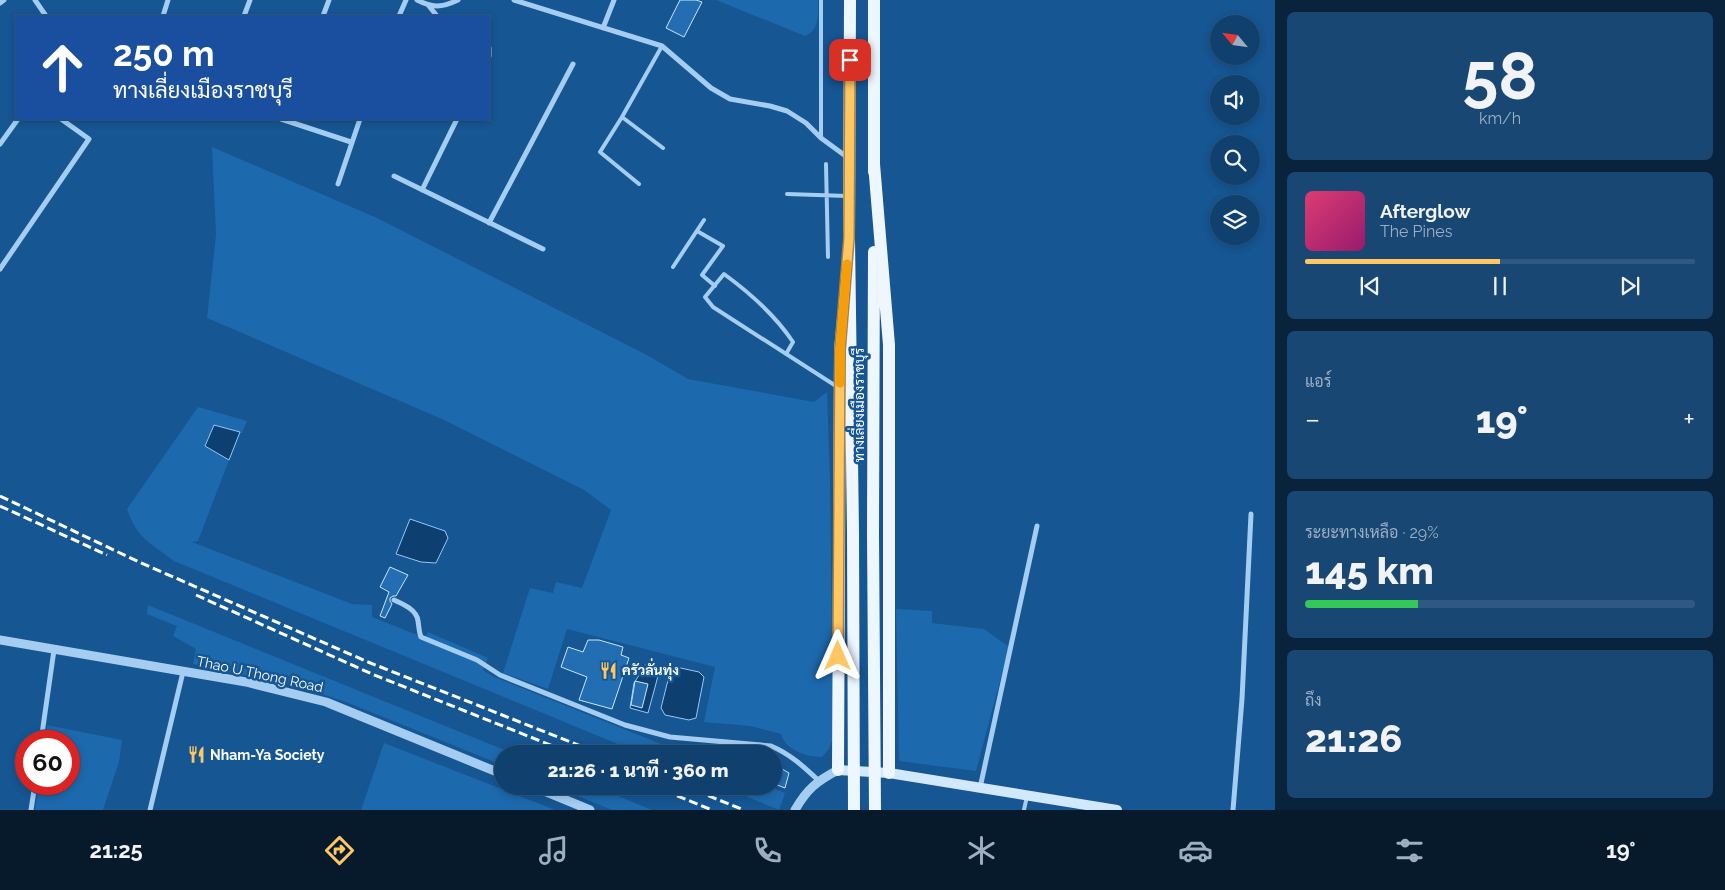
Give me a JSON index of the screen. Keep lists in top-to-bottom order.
{
  "streets": {
    "main road": ["ทางเลี่ยงเมืองราชบุรี"],
    "street": ["Thao U Thong Road"]
  },
  "places": {
    "restaurant": ["ครัวลั่นทุ่ง", "Nham-Ya Society"]
  },
  "north": "top left",
  "page": {
    "tile": [
      ["58", "km/h"],
      "แอร์",
      ["ระยะทางเหลือ · 29%", "145 km"],
      ["ถึง", "21:26"]
    ],
    "turn": ["250 m", "ทางเลี่ยงเมืองราชบุรี"],
    "song": ["Afterglow", "The Pines"],
    "heat": ["−", "19°", "+"],
    "limit": "60",
    "trip": "21:26 · 1 นาที · 360 m",
    "tabs": ["21:25", "19°"]
  }
}
